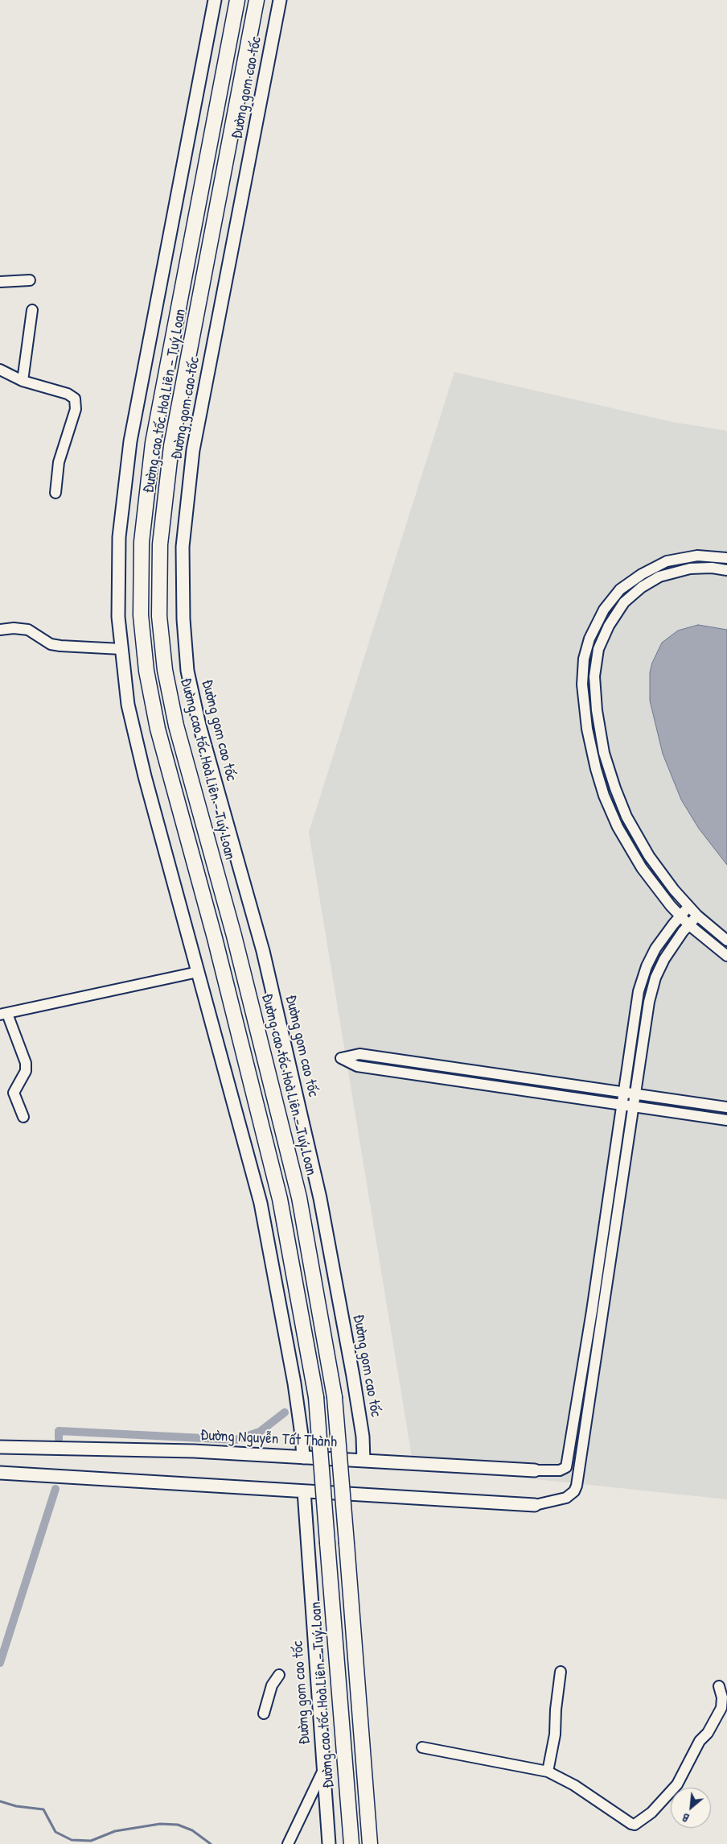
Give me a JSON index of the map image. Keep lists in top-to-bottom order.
{
  "streets": {
    "highway": ["Đường cao tốc Hoà Liên - Tuý Loan"],
    "main road": ["Đường gom cao tốc", "Đường Nguyễn Tất Thành"]
  },
  "crossings": [
    ["Đường gom cao tốc", "Đường Nguyễn Tất Thành"]
  ],
  "north": "bottom left"
}
